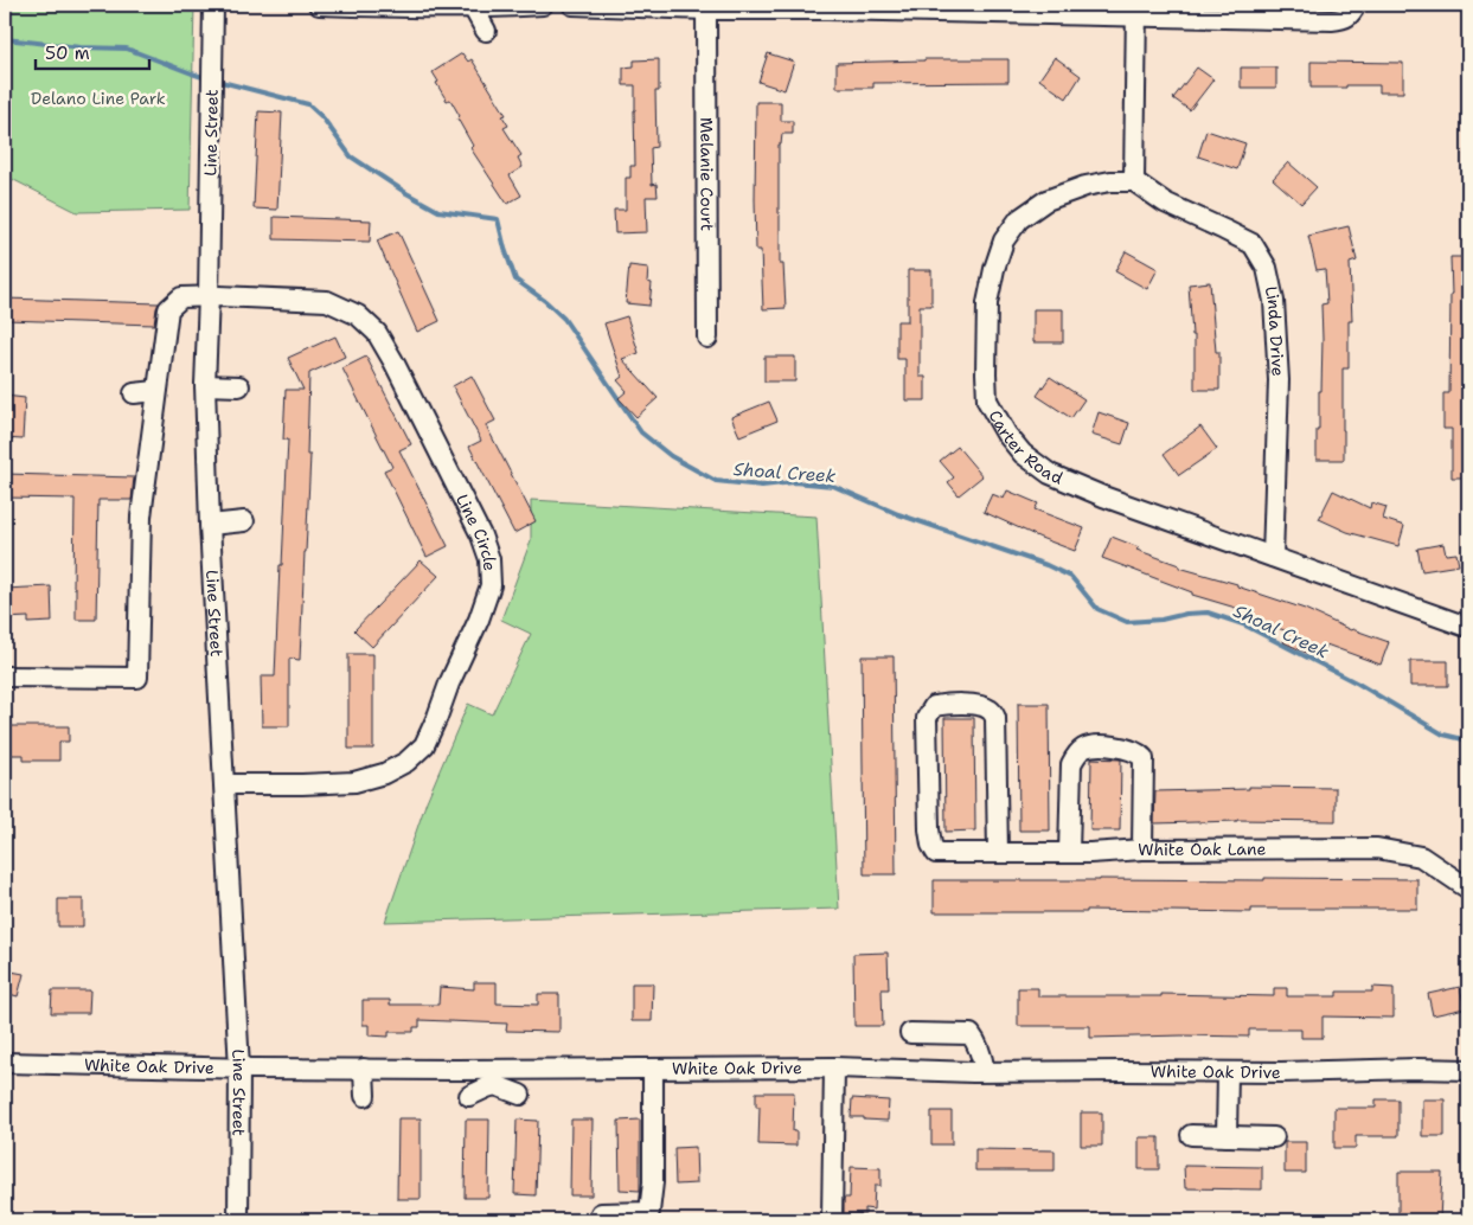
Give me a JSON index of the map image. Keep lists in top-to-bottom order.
{
  "streets": {
    "street": [
      "Line Street",
      "Melanie Court",
      "Linda Drive",
      "Carter Road",
      "Line Circle",
      "White Oak Lane",
      "White Oak Drive"
    ]
  },
  "crossings": [
    ["Line Street", "Line Circle"],
    ["Line Street", "White Oak Drive"],
    ["Linda Drive", "Carter Road"]
  ],
  "water": ["Shoal Creek"],
  "parks": ["Delano Line Park"],
  "scale_bar": "50 m"
}
